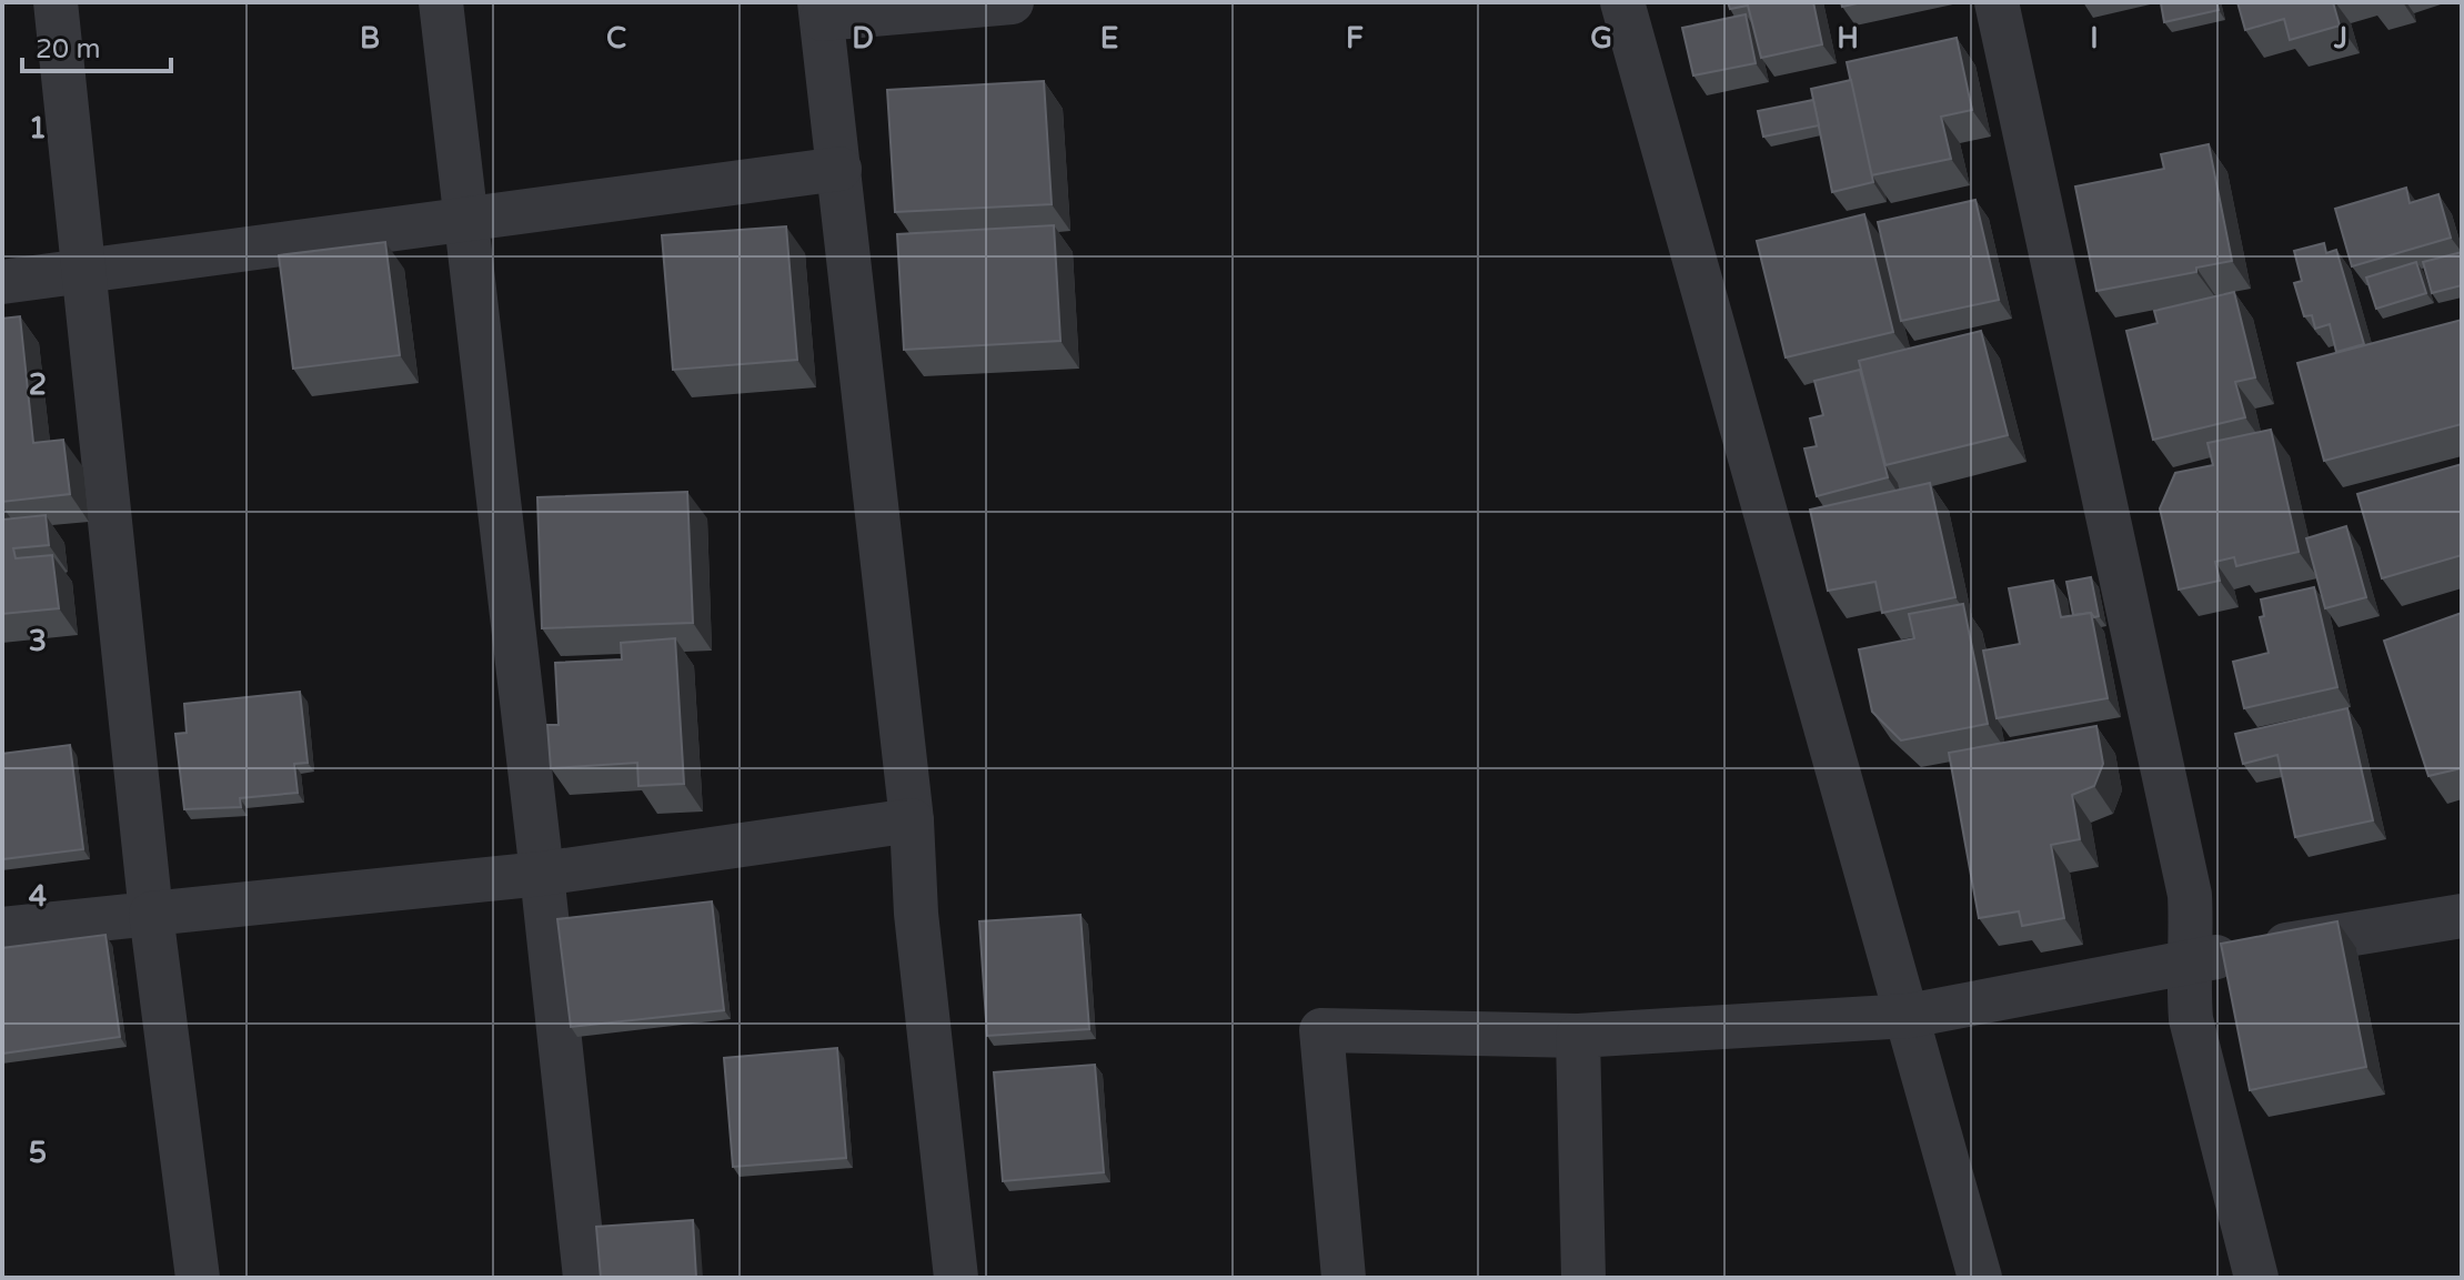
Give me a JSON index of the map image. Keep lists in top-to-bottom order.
{
  "scale_bar": "20 m",
  "grid": {
    "columns": [
      "B",
      "C",
      "D",
      "E",
      "F",
      "G",
      "H",
      "I",
      "J"
    ],
    "rows": [
      "1",
      "2",
      "3",
      "4",
      "5"
    ]
  }
}
